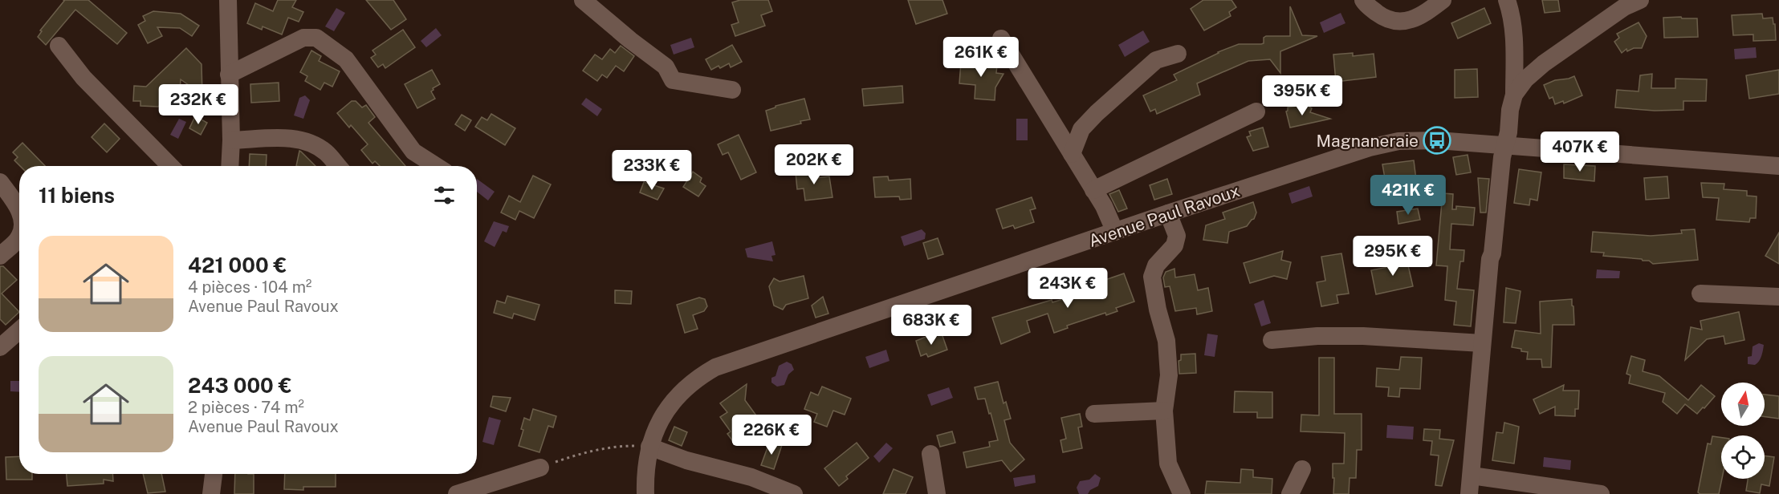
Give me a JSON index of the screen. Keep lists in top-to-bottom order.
{
  "streets": {
    "street": ["Avenue Paul Ravoux"]
  },
  "places": {
    "bus stop": ["Magnaneraie"]
  },
  "north": "top",
  "page": {
    "price": [
      "261K €",
      "395K €",
      "232K €",
      "407K €",
      "202K €",
      "233K €",
      "421K €",
      "295K €",
      "243K €",
      "683K €",
      "226K €"
    ],
    "heading": "11 biens",
    "list": [
      {
        "name": "421 000 €",
        "note": "4 pièces · 104 m² · Avenue Paul Ravoux"
      },
      {
        "name": "243 000 €",
        "note": "2 pièces · 74 m² · Avenue Paul Ravoux"
      }
    ]
  }
}
